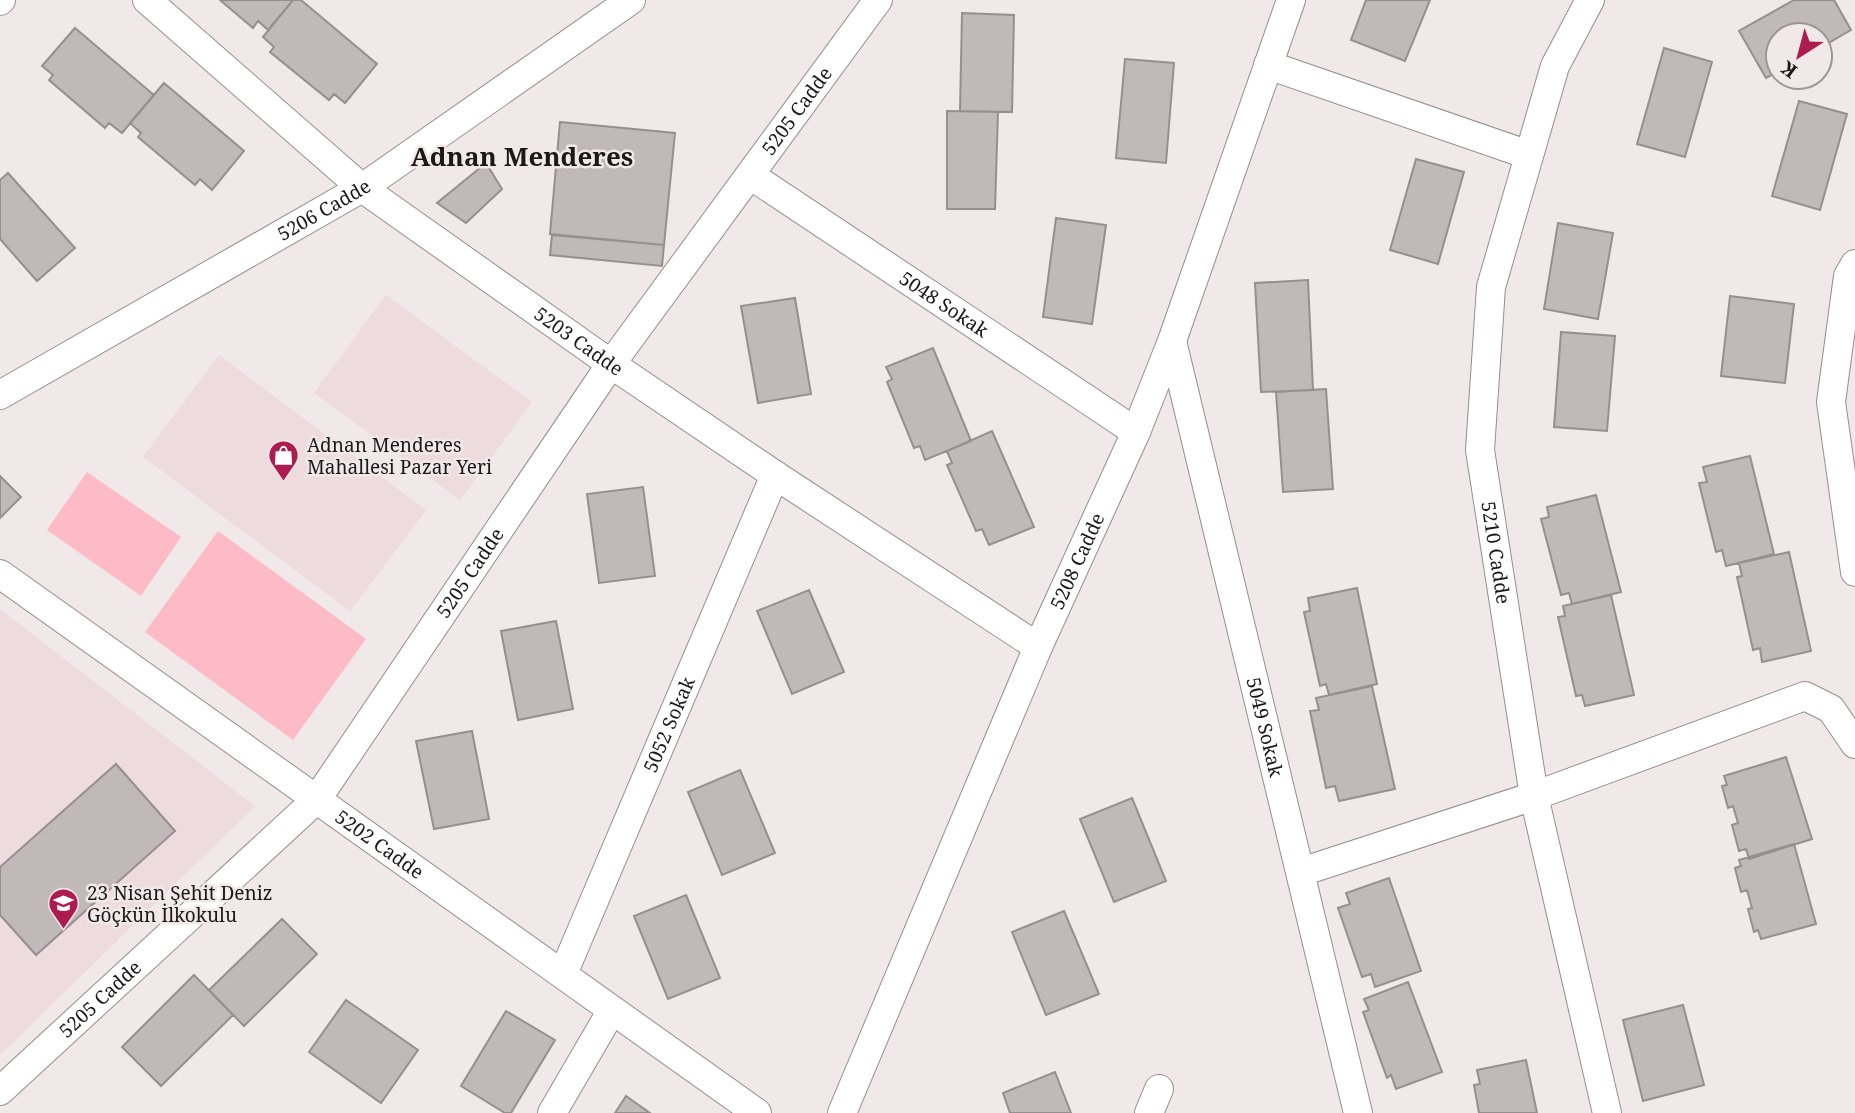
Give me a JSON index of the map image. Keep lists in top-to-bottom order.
{
  "streets": {
    "street": [
      "5205 Cadde",
      "5206 Cadde",
      "5048 Sokak",
      "5203 Cadde",
      "5210 Cadde",
      "5208 Cadde",
      "5052 Sokak",
      "5049 Sokak",
      "5202 Cadde"
    ]
  },
  "crossings": [
    ["5205 Cadde", "5048 Sokak"],
    ["5205 Cadde", "5203 Cadde"],
    ["5205 Cadde", "5202 Cadde"],
    ["5206 Cadde", "5203 Cadde"],
    ["5048 Sokak", "5208 Cadde"],
    ["5203 Cadde", "5208 Cadde"],
    ["5203 Cadde", "5052 Sokak"],
    ["5208 Cadde", "5049 Sokak"],
    ["5052 Sokak", "5202 Cadde"]
  ],
  "districts": ["Adnan Menderes"],
  "places": {
    "shop": ["Adnan Menderes Mahallesi Pazar Yeri"],
    "school or university": ["23 Nisan Şehit Deniz Göçkün İlkokulu"]
  },
  "north": "bottom left"
}
